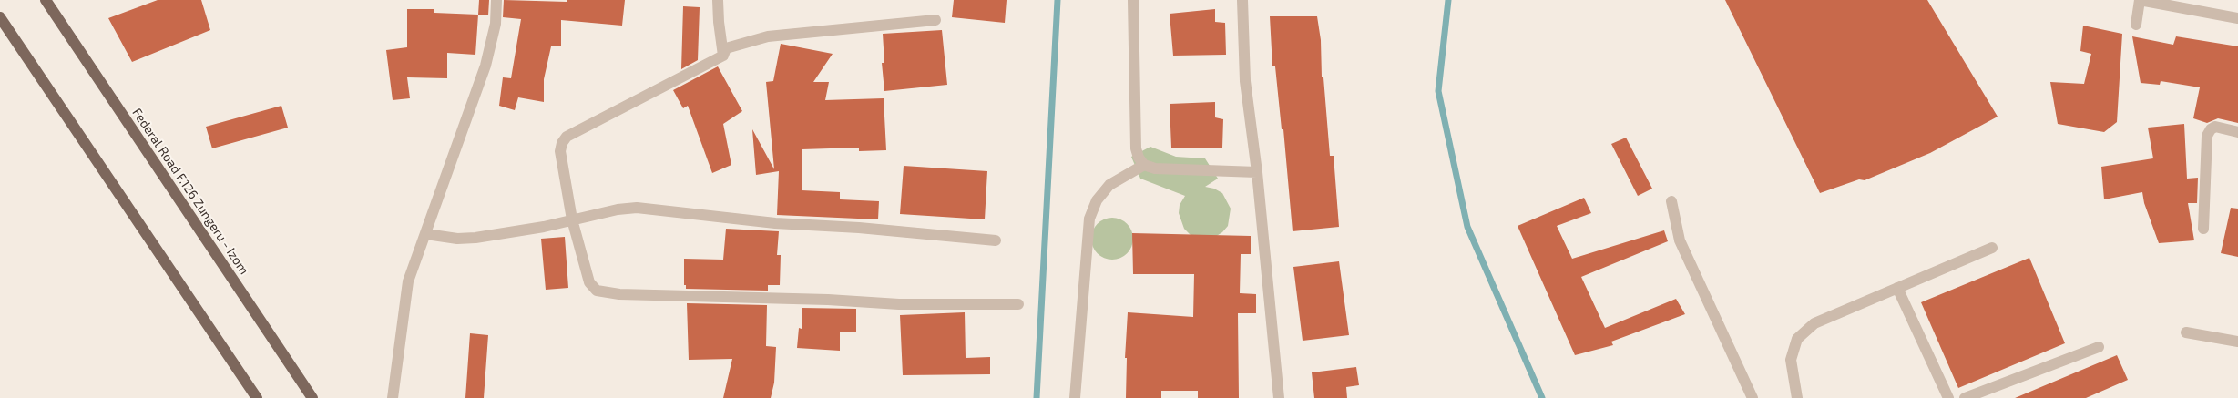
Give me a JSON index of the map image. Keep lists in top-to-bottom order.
{
  "streets": {
    "main road": ["Federal Road F.126 Zungeru - Izom"]
  }
}
